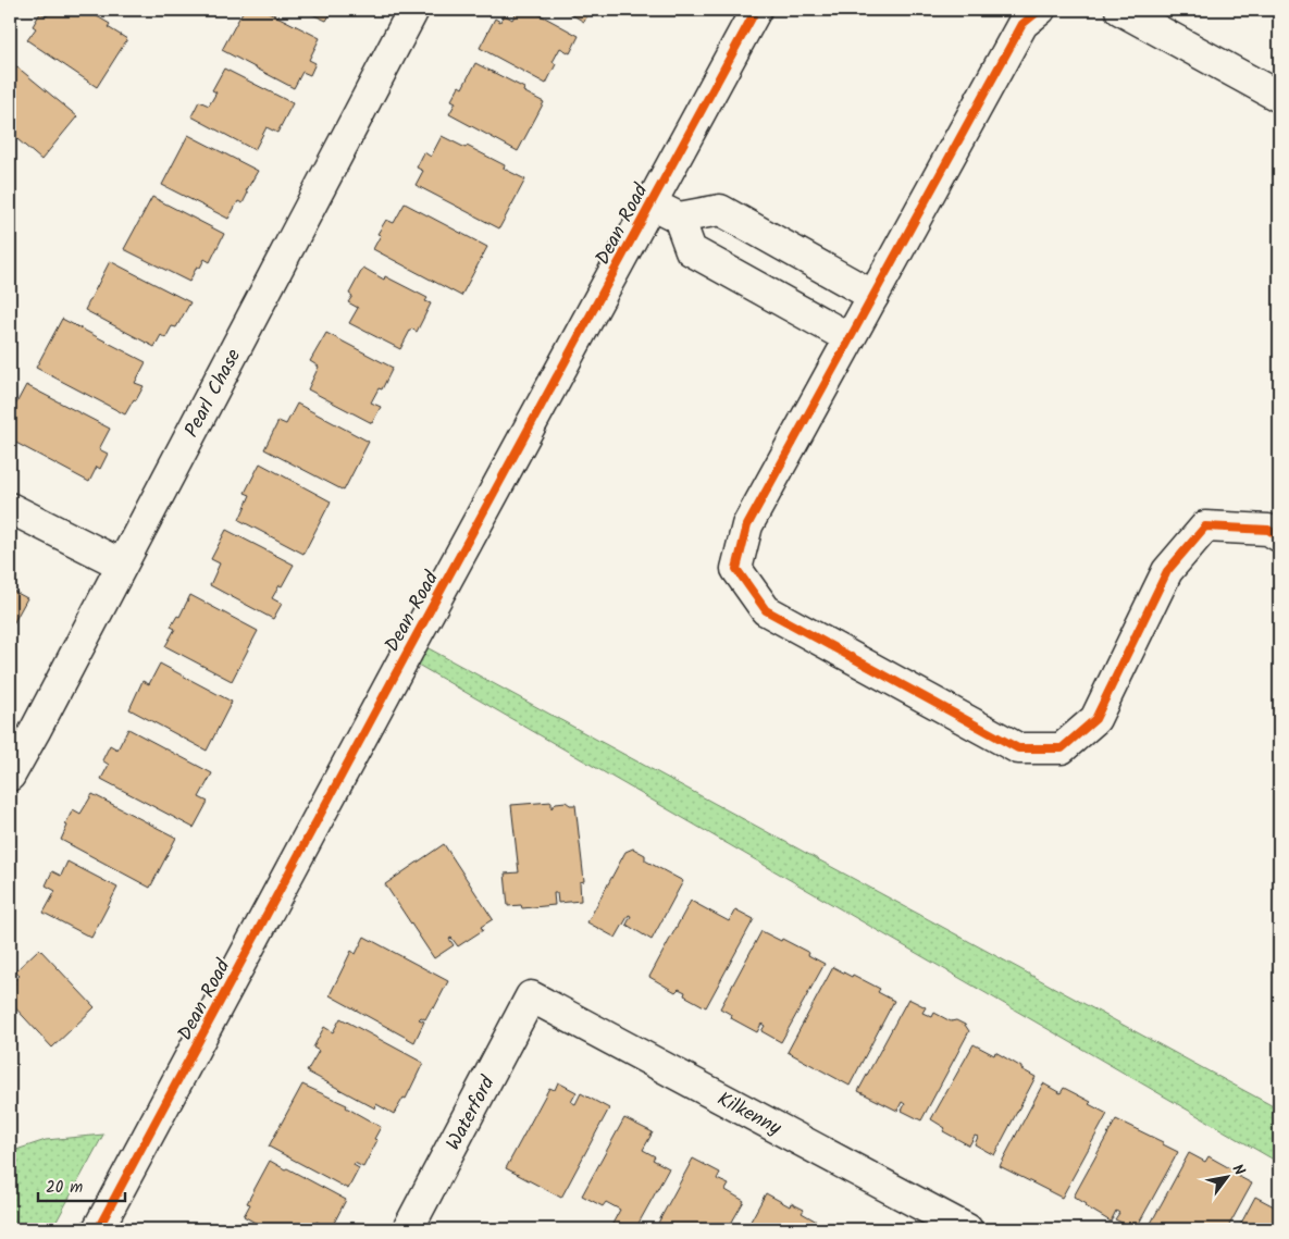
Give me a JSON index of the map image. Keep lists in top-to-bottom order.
{
  "streets": {
    "street": [
      "Dean Road",
      "Pearl Chase",
      "Waterford",
      "Kilkenny"
    ]
  },
  "crossings": [
    ["Waterford", "Kilkenny"]
  ],
  "scale_bar": "20 m",
  "north": "top right"
}
